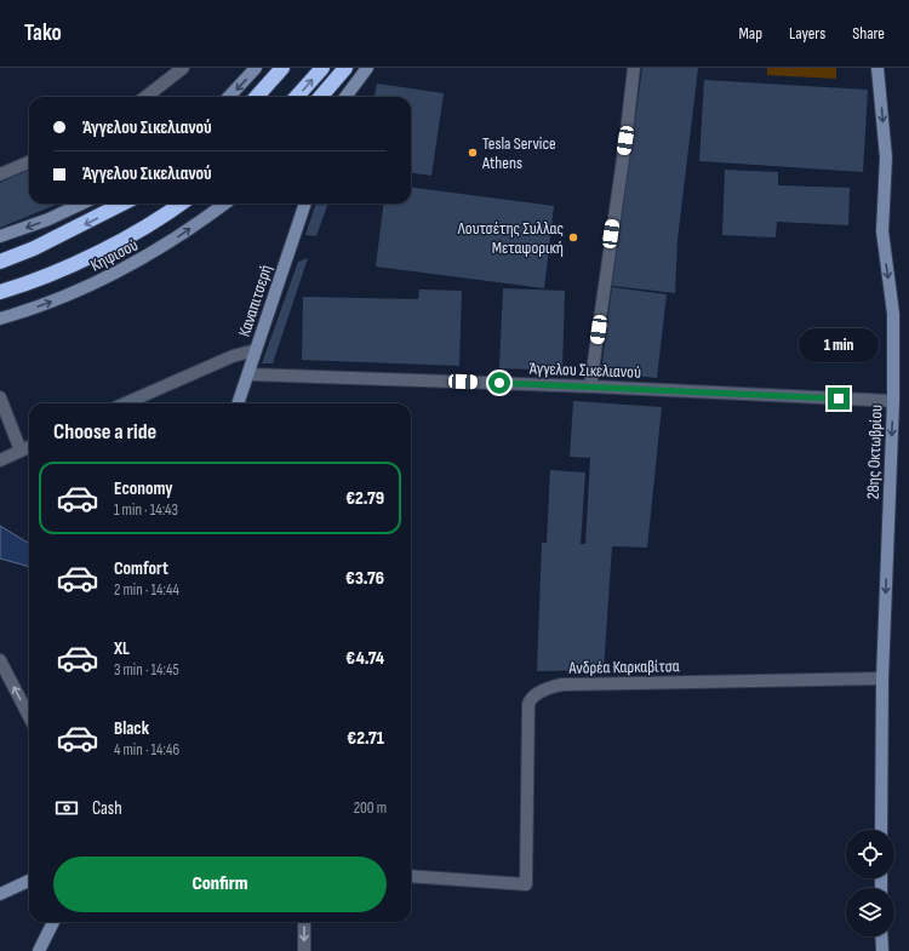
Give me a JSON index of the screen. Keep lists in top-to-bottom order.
{
  "streets": {
    "street": [
      "Κηφισού",
      "Καναπιτσερή",
      "Άγγελου Σικελιανού",
      "28ης Οκτωβρίου",
      "Ανδρέα Καρκαβίτσα"
    ]
  },
  "crossings": [
    ["Καναπιτσερή", "Άγγελου Σικελιανού"],
    ["Άγγελου Σικελιανού", "28ης Οκτωβρίου"],
    ["28ης Οκτωβρίου", "Ανδρέα Καρκαβίτσα"]
  ],
  "one_way": ["28ης Οκτωβρίου"],
  "places": ["Tesla Service Athens", "Λουτσέτης Συλλας Μεταφορική"],
  "page": {
    "header": "Tako",
    "nav": ["Map", "Layers", "Share"],
    "banner": ["Άγγελου Σικελιανού", "Άγγελου Σικελιανού"],
    "bubble": "1 min",
    "heading": "Choose a ride",
    "list": [
      {
        "name": "Economy",
        "note": "1 min · 14:43",
        "value": "€2.79"
      },
      {
        "name": "Comfort",
        "note": "2 min · 14:44",
        "value": "€3.76"
      },
      {
        "name": "XL",
        "note": "3 min · 14:45",
        "value": "€4.74"
      },
      {
        "name": "Black",
        "note": "4 min · 14:46",
        "value": "€2.71"
      }
    ],
    "pay": ["Cash", "200 m"],
    "buttons": "Confirm"
  }
}
